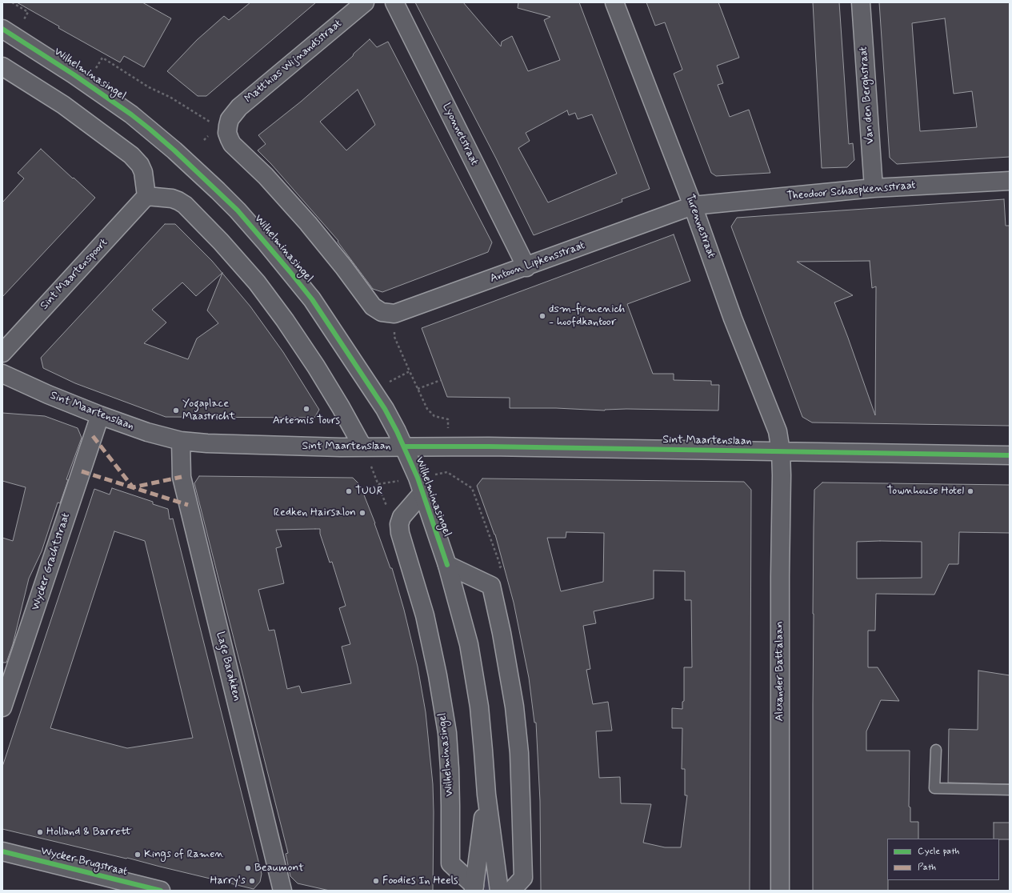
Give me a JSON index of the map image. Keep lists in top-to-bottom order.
{
  "streets": {
    "street": [
      "Matthias Wijnandsstraat",
      "Wilhelminasingel",
      "Van den Berghstraat",
      "Lyonnetstraat",
      "Theodoor Schaepkensstraat",
      "Turennestraat",
      "Antoon Lipkensstraat",
      "Sint Maartenspoort",
      "Sint Maartenslaan",
      "Wycker Grachtstraat",
      "Lage Barakken",
      "Alexander Battalaan",
      "Wycker Brugstraat"
    ]
  },
  "crossings": [
    ["Matthias Wijnandsstraat", "Wilhelminasingel"],
    ["Wilhelminasingel", "Sint Maartenslaan"],
    ["Van den Berghstraat", "Theodoor Schaepkensstraat"],
    ["Lyonnetstraat", "Antoon Lipkensstraat"],
    ["Theodoor Schaepkensstraat", "Turennestraat"],
    ["Theodoor Schaepkensstraat", "Antoon Lipkensstraat"],
    ["Turennestraat", "Antoon Lipkensstraat"],
    ["Turennestraat", "Sint Maartenslaan"],
    ["Turennestraat", "Alexander Battalaan"],
    ["Sint Maartenslaan", "Wycker Grachtstraat"],
    ["Sint Maartenslaan", "Lage Barakken"],
    ["Sint Maartenslaan", "Alexander Battalaan"]
  ],
  "places": [
    "dsm-firmenich - hoofdkantoor",
    "Artemis Tours",
    "Yogaplace Maastricht",
    "TUUR",
    "Townhouse Hotel",
    "Redken Hairsalon",
    "Holland & Barrett",
    "Kings of Ramen",
    "Beaumont",
    "Harry's",
    "Foodies In Heels"
  ],
  "legend": ["Cycle path", "Path"]
}
